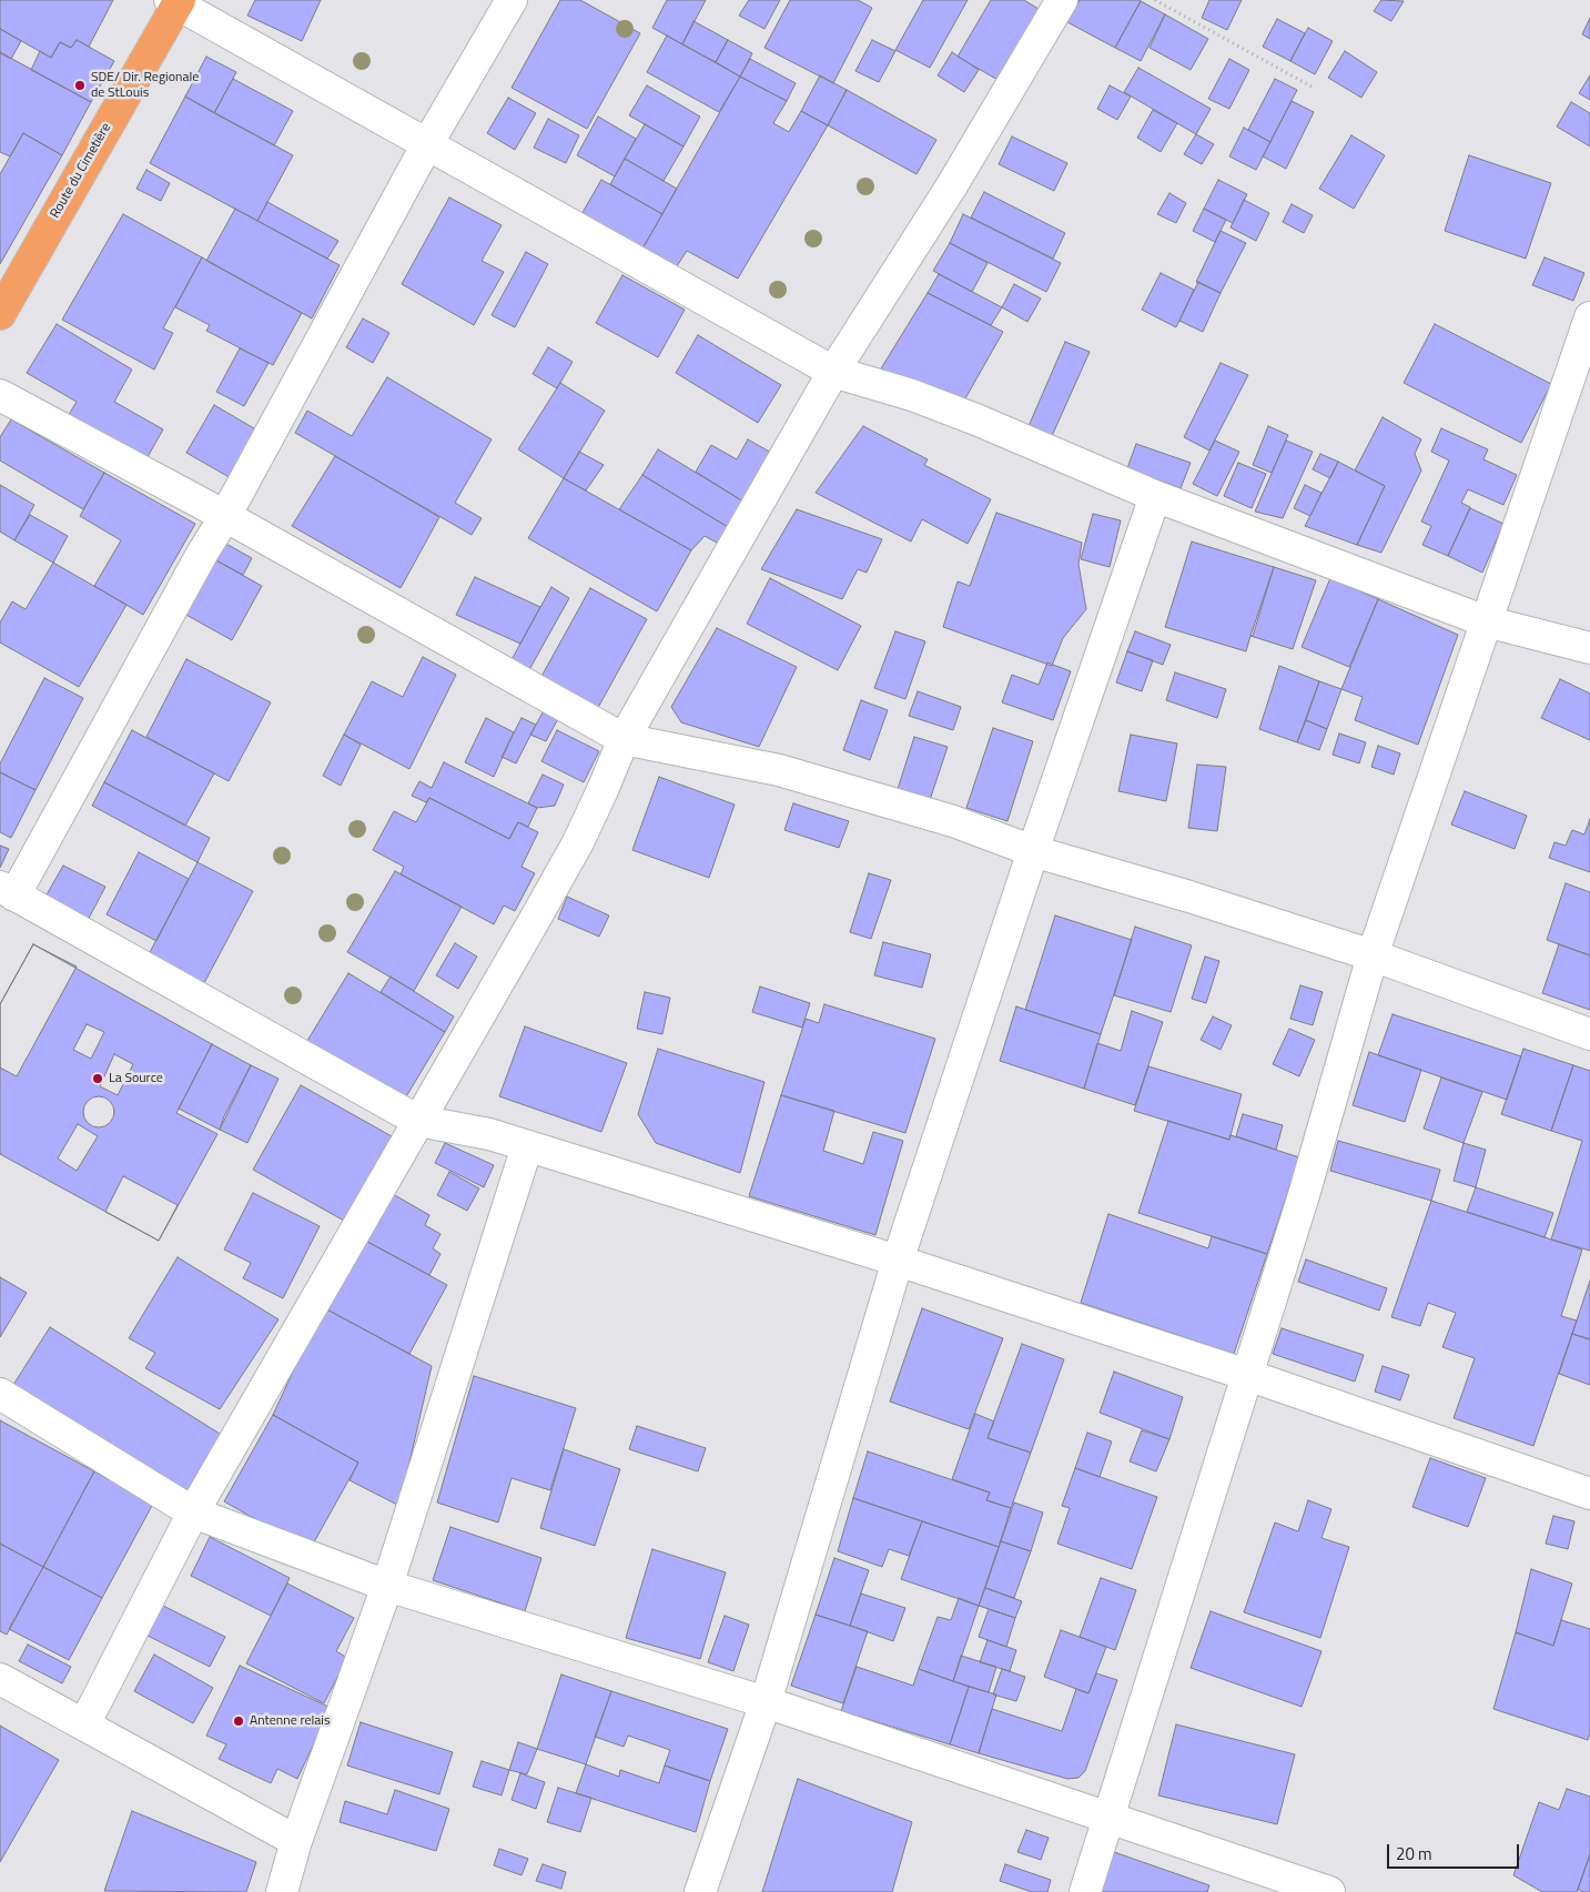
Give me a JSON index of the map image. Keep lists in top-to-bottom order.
{
  "streets": {
    "highway": ["Route du Cimetière"]
  },
  "places": ["SDE/ Dir. Regionale de StLouis", "La Source", "Antenne relais"],
  "scale_bar": "20 m"
}
